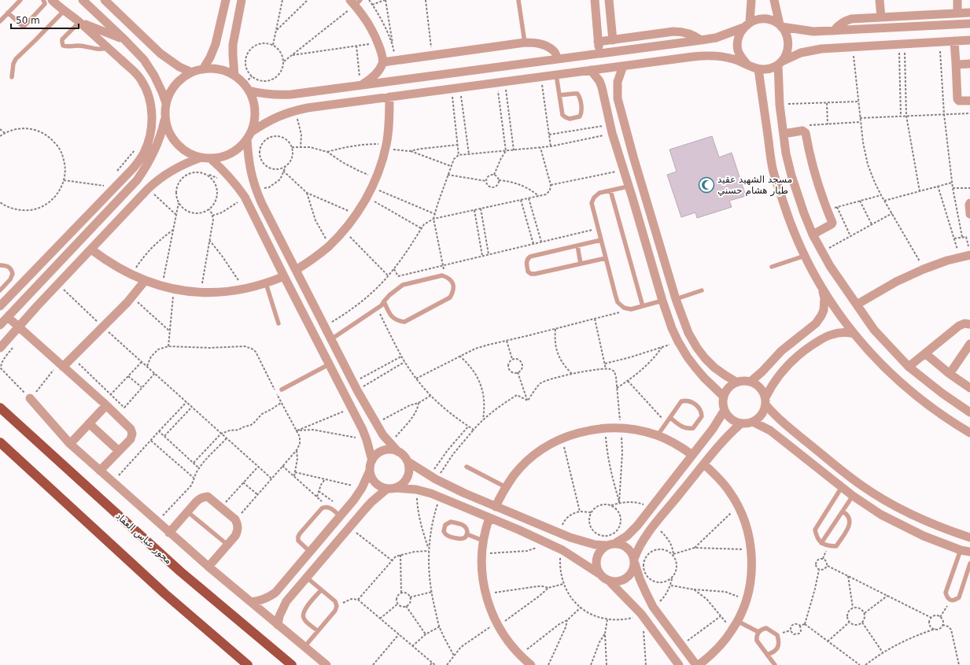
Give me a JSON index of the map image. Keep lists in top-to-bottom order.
{
  "streets": {
    "main road": ["محور عباس العقاد"]
  },
  "places": {
    "mosque": ["مسجد الشهيد عقيد طيار هشام حسني"]
  },
  "scale_bar": "50 m"
}
